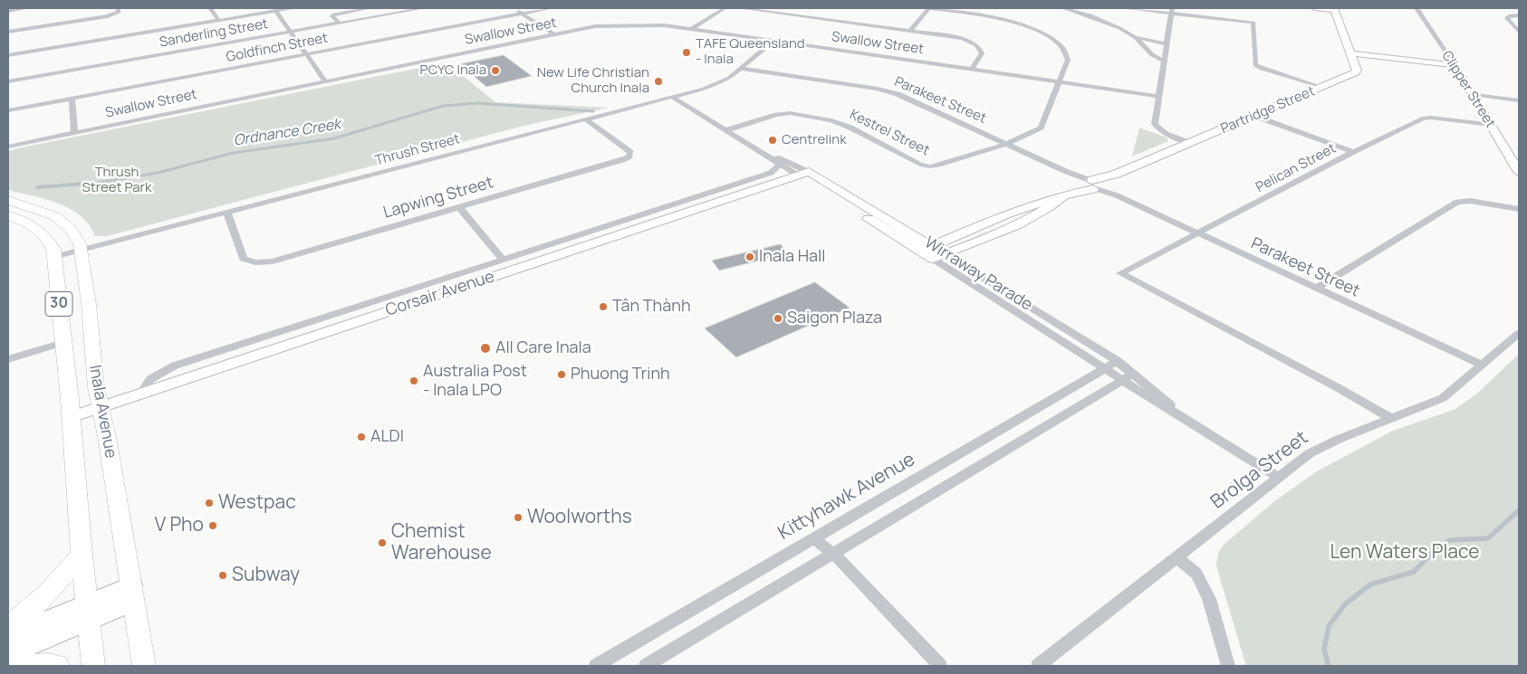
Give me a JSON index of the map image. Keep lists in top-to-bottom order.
{
  "streets": {
    "main road": ["30", "Inala Avenue"],
    "street": [
      "Swallow Street",
      "Sanderling Street",
      "Goldfinch Street",
      "Clipper Street",
      "Parakeet Street",
      "Partridge Street",
      "Kestrel Street",
      "Thrush Street",
      "Pelican Street",
      "Lapwing Street",
      "Wirraway Parade",
      "Corsair Avenue",
      "Brolga Street",
      "Kittyhawk Avenue"
    ]
  },
  "crossings": [
    ["Swallow Street", "Kestrel Street"],
    ["Swallow Street", "Thrush Street"],
    ["Clipper Street", "Pelican Street"],
    ["Parakeet Street", "Partridge Street"],
    ["Parakeet Street", "Kestrel Street"],
    ["Parakeet Street", "Thrush Street"],
    ["Parakeet Street", "Pelican Street"],
    ["Parakeet Street", "Brolga Street"],
    ["Partridge Street", "Wirraway Parade"],
    ["Kestrel Street", "Wirraway Parade"],
    ["Thrush Street", "Lapwing Street"],
    ["Thrush Street", "Wirraway Parade"],
    ["Thrush Street", "Inala Avenue"],
    ["Pelican Street", "Brolga Street"],
    ["Wirraway Parade", "Corsair Avenue"],
    ["Wirraway Parade", "Brolga Street"],
    ["Wirraway Parade", "Kittyhawk Avenue"],
    ["Corsair Avenue", "Inala Avenue"]
  ],
  "water": ["Ordnance Creek"],
  "parks": ["Thrush Street Park", "Len Waters Place"],
  "places": [
    "TAFE Queensland - Inala",
    "PCYC Inala",
    "New Life Christian Church Inala",
    "Centrelink",
    "Inala Hall",
    "Tân Thành",
    "Saigon Plaza",
    "All Care Inala",
    "Phuong Trinh",
    "Australia Post - Inala LPO",
    "ALDI",
    "Westpac",
    "Woolworths",
    "V Pho",
    "Chemist Warehouse",
    "Subway"
  ]
}
